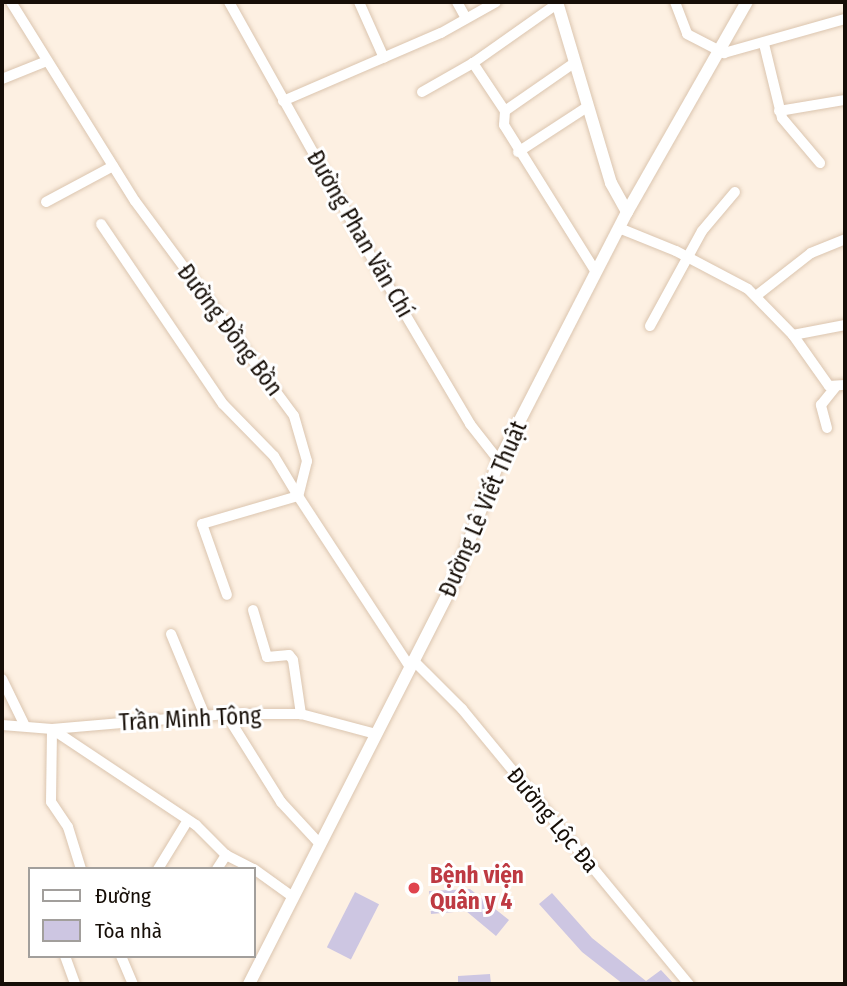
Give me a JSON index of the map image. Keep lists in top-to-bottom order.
{
  "streets": {
    "main road": ["Đường Lê Viết Thuật"],
    "street": [
      "Đường Phan Văn Chí",
      "Đường Đồng Bồn",
      "Trần Minh Tông",
      "Đường Lộc Đa"
    ]
  },
  "crossings": [
    ["Đường Phan Văn Chí", "Đường Lê Viết Thuật"],
    ["Đường Lê Viết Thuật", "Trần Minh Tông"],
    ["Đường Lê Viết Thuật", "Đường Lộc Đa"]
  ],
  "places": ["Bệnh viện Quân y 4"],
  "legend": ["Đường", "Tòa nhà"]
}
